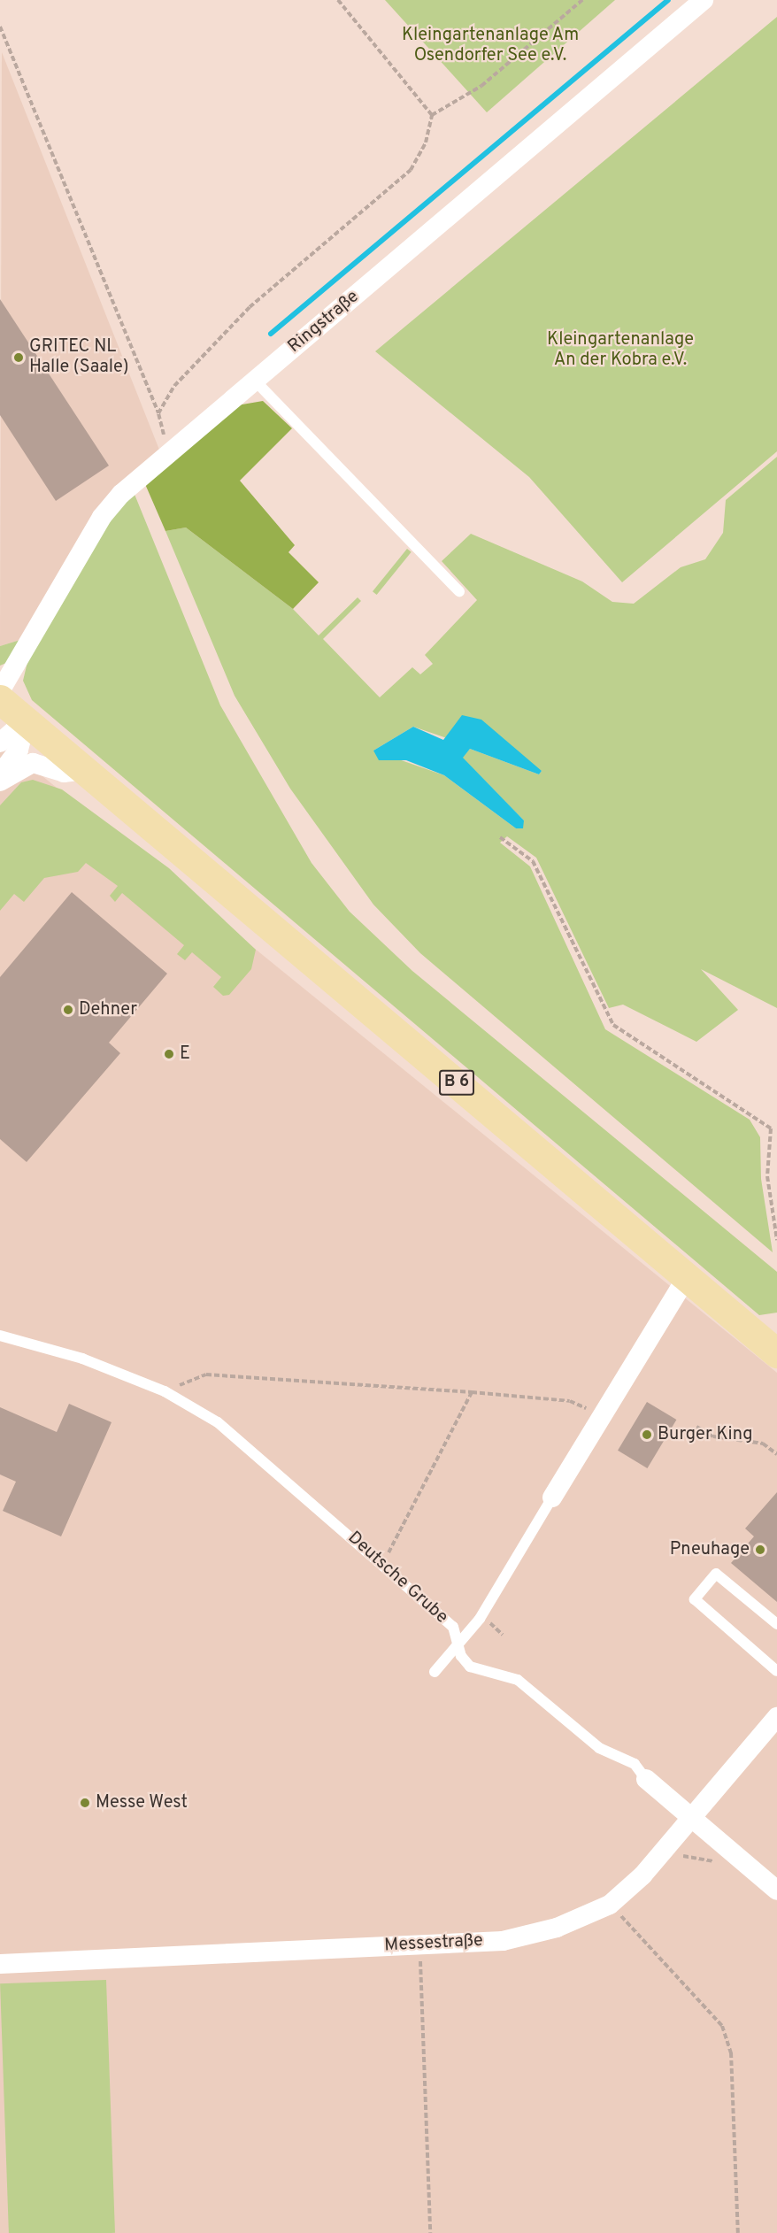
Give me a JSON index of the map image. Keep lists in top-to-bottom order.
{
  "streets": {
    "main road": ["B 6"],
    "street": ["Ringstraße", "Deutsche Grube", "Messestraße"]
  },
  "crossings": [
    ["Deutsche Grube", "Messestraße"]
  ],
  "parks": ["Kleingartenanlage Am Osendorfer See e.V.", "Kleingartenanlage An der Kobra e.V."],
  "places": [
    "GRITEC NL Halle (Saale)",
    "Dehner",
    "E",
    "Burger King",
    "Pneuhage",
    "Messe West"
  ]
}
